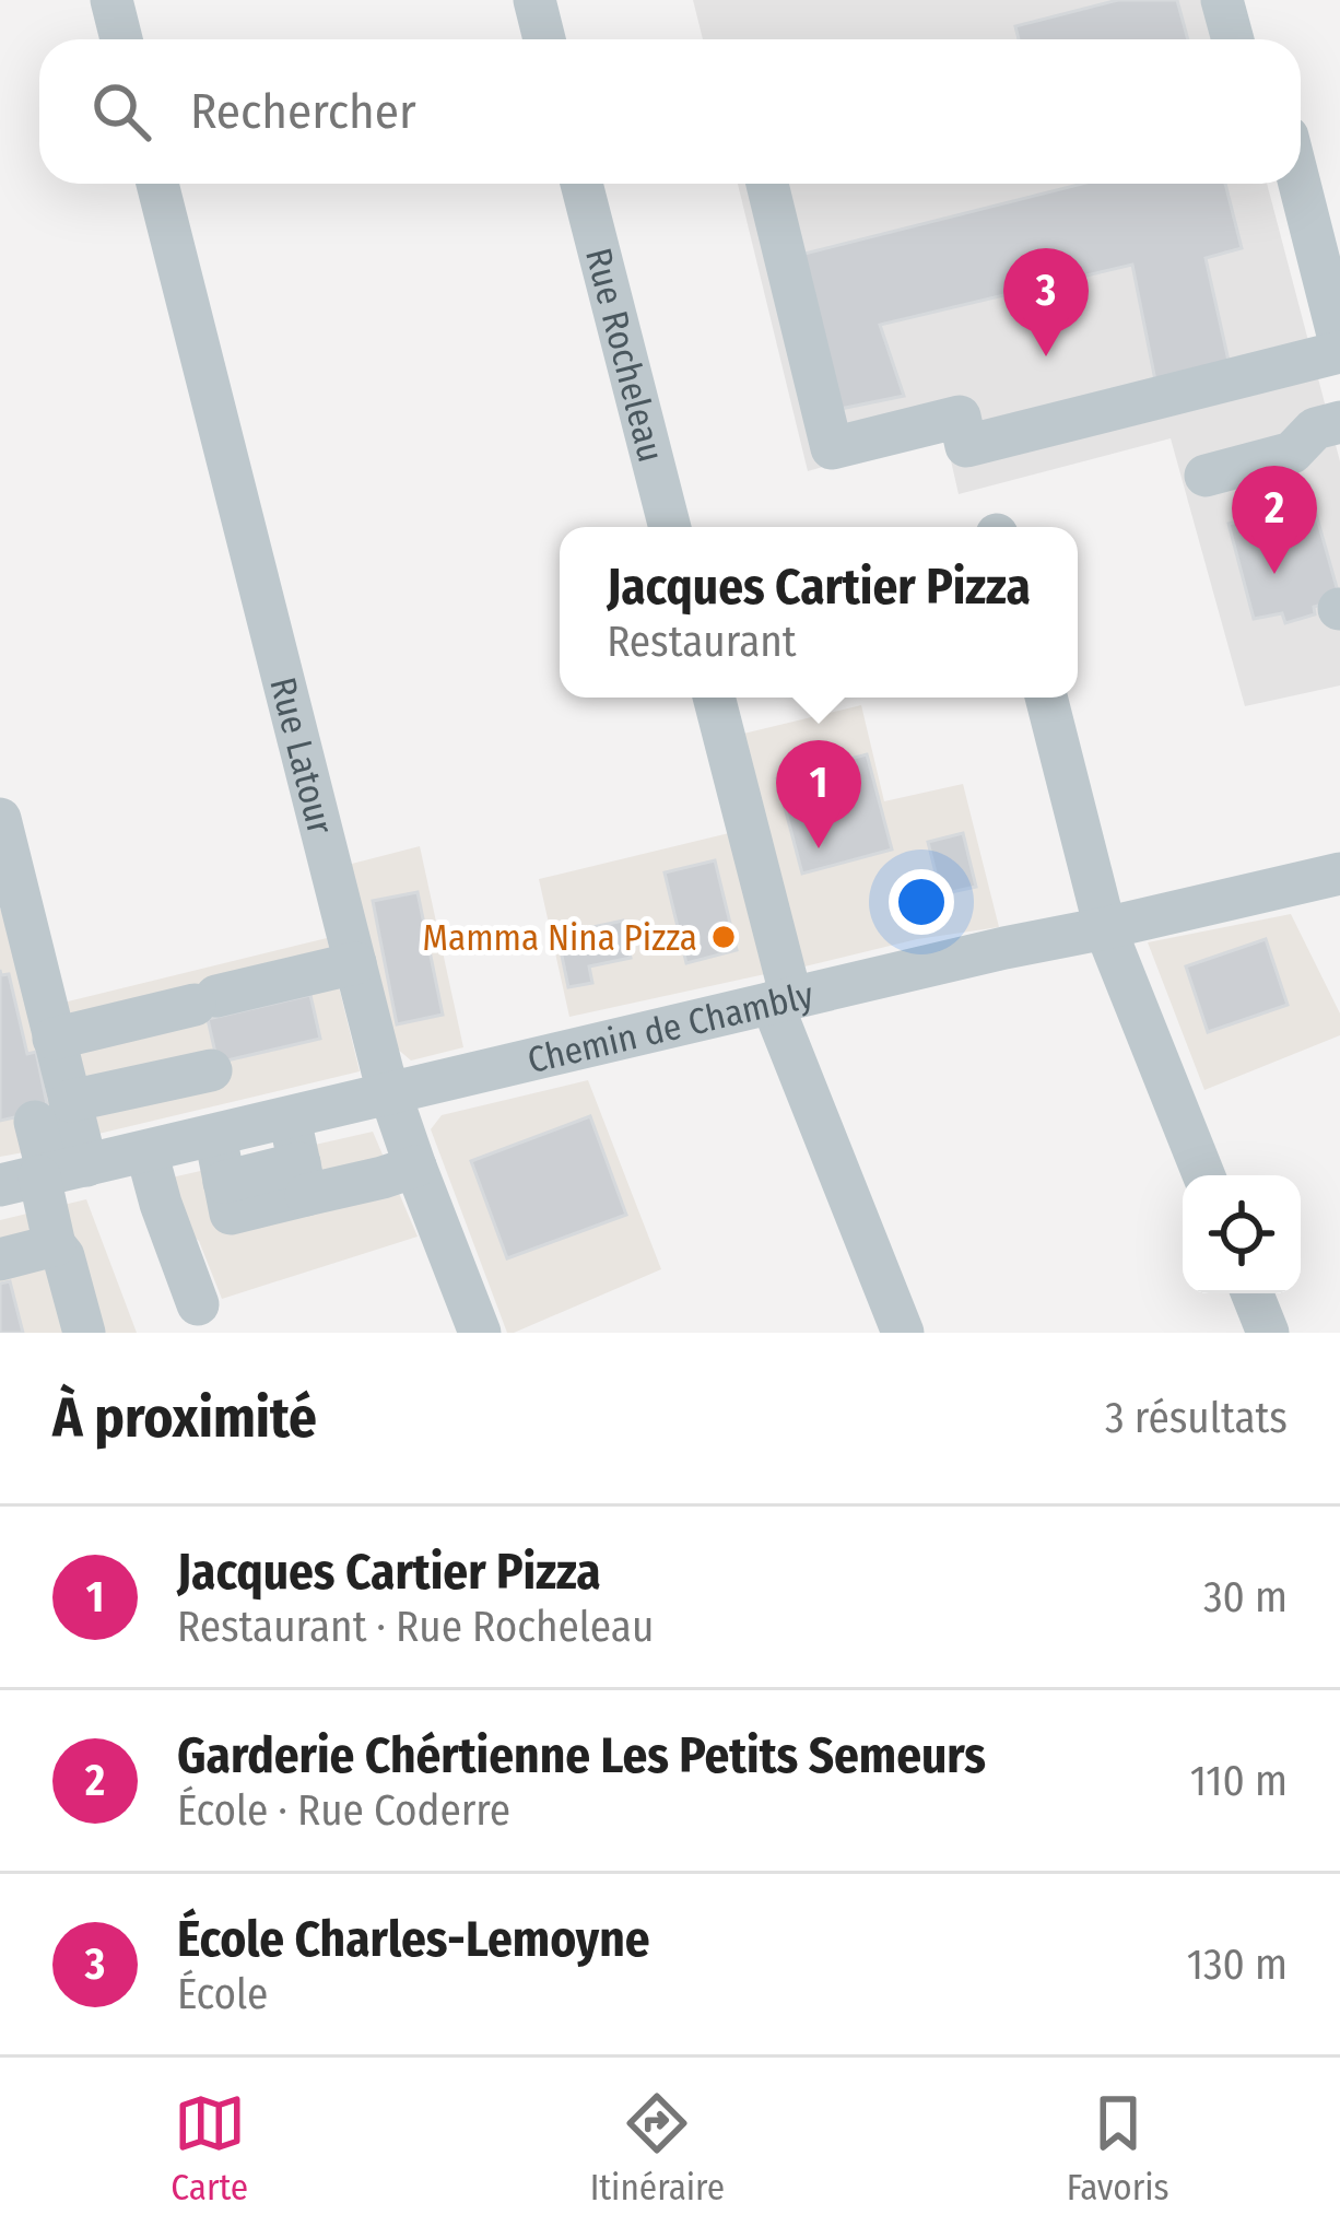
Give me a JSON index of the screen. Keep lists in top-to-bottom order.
{
  "streets": {
    "street": ["Rue Rocheleau", "Rue Latour", "Chemin de Chambly"]
  },
  "crossings": [
    ["Rue Latour", "Chemin de Chambly"]
  ],
  "places": ["Mamma Nina Pizza"],
  "page": {
    "search": "Rechercher",
    "pins": ["3", "2", "1"],
    "popup": ["Jacques Cartier Pizza", "Restaurant"],
    "heading": ["À proximité", "3 résultats"],
    "list": [
      {
        "mark": "1",
        "name": "Jacques Cartier Pizza",
        "note": "Restaurant · Rue Rocheleau",
        "value": "30 m"
      },
      {
        "mark": "2",
        "name": "Garderie Chértienne Les Petits Semeurs",
        "note": "École · Rue Coderre",
        "value": "110 m"
      },
      {
        "mark": "3",
        "name": "École Charles-Lemoyne",
        "note": "École",
        "value": "130 m"
      }
    ],
    "nav": ["Carte", "Itinéraire", "Favoris"]
  }
}
